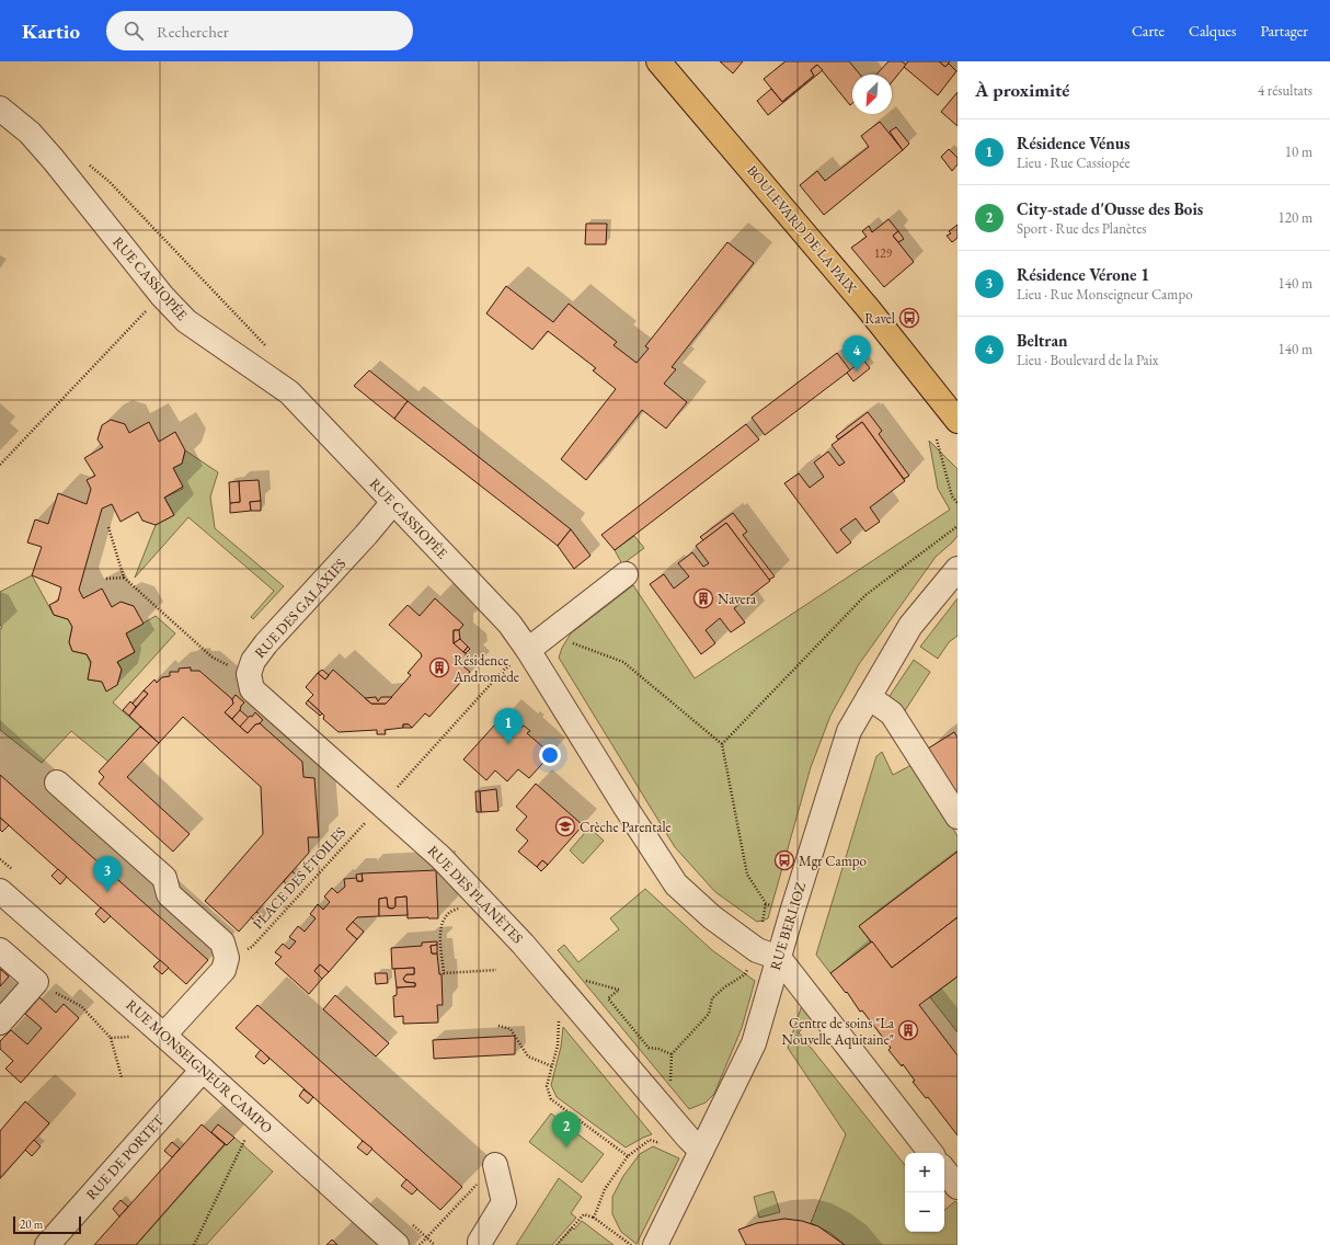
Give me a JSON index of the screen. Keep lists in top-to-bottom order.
{
  "streets": {
    "main road": ["BOULEVARD DE LA PAIX"],
    "street": [
      "RUE CASSIOPÉE",
      "RUE DES GALAXIES",
      "RUE DES PLANÈTES",
      "RUE BERLIOZ",
      "RUE MONSEIGNEUR CAMPO",
      "RUE DE PORTET"
    ],
    "path": ["PLACE DES ÉTOILES"]
  },
  "crossings": [
    ["RUE CASSIOPÉE", "RUE DES GALAXIES"],
    ["RUE CASSIOPÉE", "RUE BERLIOZ"],
    ["RUE DES GALAXIES", "PLACE DES ÉTOILES"],
    ["RUE DES GALAXIES", "RUE DES PLANÈTES"],
    ["PLACE DES ÉTOILES", "RUE DES PLANÈTES"],
    ["RUE DES PLANÈTES", "RUE BERLIOZ"],
    ["RUE MONSEIGNEUR CAMPO", "RUE DE PORTET"]
  ],
  "places": {
    "bus stop": ["Ravel", "Mgr Campo"],
    "building": ["Navera", "Résidence Andromède", "Centre de soins \"La Nouvelle Aquitaine\""],
    "school or university": ["Crèche Parentale"]
  },
  "house_numbers": ["129"],
  "scale_bar": "20 m",
  "north": "bottom left",
  "page": {
    "header": "Kartio",
    "search": "Rechercher",
    "nav": ["Carte", "Calques", "Partager"],
    "heading": ["À proximité", "4 résultats"],
    "list": [
      {
        "mark": "1",
        "name": "Résidence Vénus",
        "note": "Lieu · Rue Cassiopée",
        "value": "10 m"
      },
      {
        "mark": "2",
        "name": "City-stade d'Ousse des Bois",
        "note": "Sport · Rue des Planètes",
        "value": "120 m"
      },
      {
        "mark": "3",
        "name": "Résidence Vérone 1",
        "note": "Lieu · Rue Monseigneur Campo",
        "value": "140 m"
      },
      {
        "mark": "4",
        "name": "Beltran",
        "note": "Lieu · Boulevard de la Paix",
        "value": "140 m"
      }
    ],
    "pins": [
      "4",
      "1",
      "3",
      "2"
    ],
    "map_buttons": ["+", "−"],
    "scale": "20 m"
  }
}
